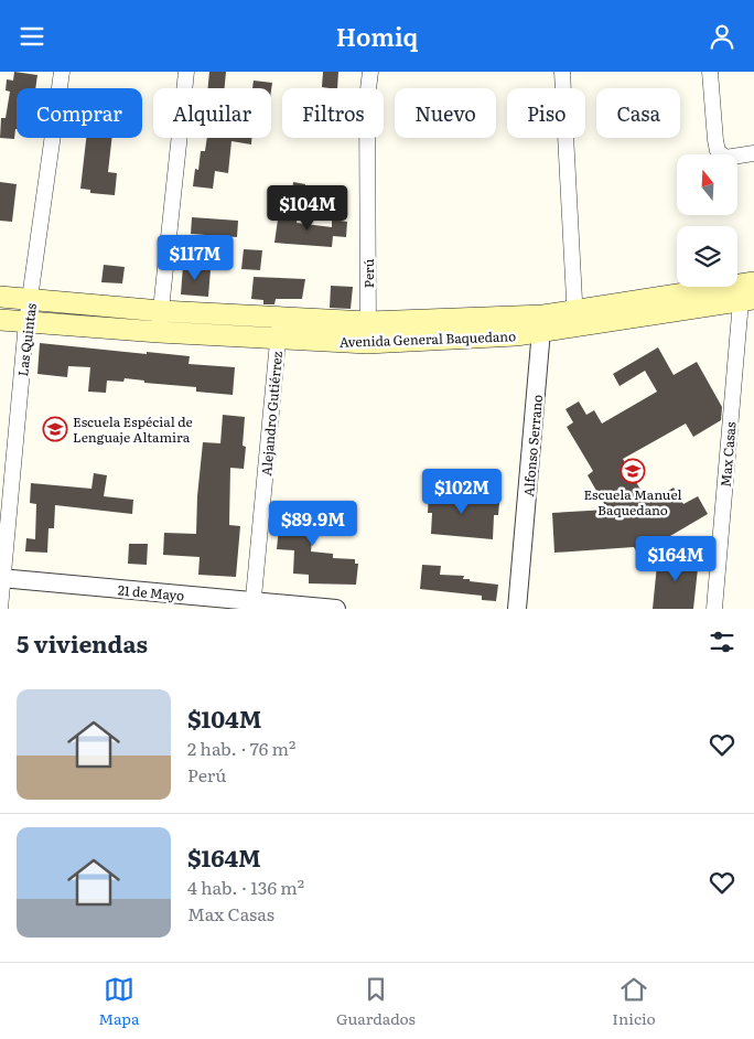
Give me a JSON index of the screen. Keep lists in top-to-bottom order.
{
  "streets": {
    "main road": ["Avenida General Baquedano"],
    "street": [
      "Perú",
      "Las Quintas",
      "Alejandro Gutiérrez",
      "Alfonso Serrano",
      "Max Casas",
      "21 de Mayo"
    ]
  },
  "crossings": [
    ["Perú", "Avenida General Baquedano"],
    ["Avenida General Baquedano", "Las Quintas"],
    ["Avenida General Baquedano", "Alejandro Gutiérrez"],
    ["Avenida General Baquedano", "Alfonso Serrano"],
    ["Avenida General Baquedano", "Max Casas"],
    ["Las Quintas", "21 de Mayo"],
    ["Alejandro Gutiérrez", "21 de Mayo"]
  ],
  "places": {
    "school or university": ["Escuela Espécial de Lenguaje Altamira", "Escuela Manuel Baquedano"]
  },
  "north": "top",
  "page": {
    "header": "Homiq",
    "chip": [
      "Comprar",
      "Alquilar",
      "Filtros",
      "Nuevo",
      "Piso",
      "Casa"
    ],
    "price": [
      "$104M",
      "$117M",
      "$102M",
      "$89.9M",
      "$164M"
    ],
    "heading": "5 viviendas",
    "list": [
      {
        "name": "$104M",
        "note": "2 hab. · 76 m² · Perú"
      },
      {
        "name": "$164M",
        "note": "4 hab. · 136 m² · Max Casas"
      }
    ],
    "tabs": ["Mapa", "Guardados", "Inicio"]
  }
}
